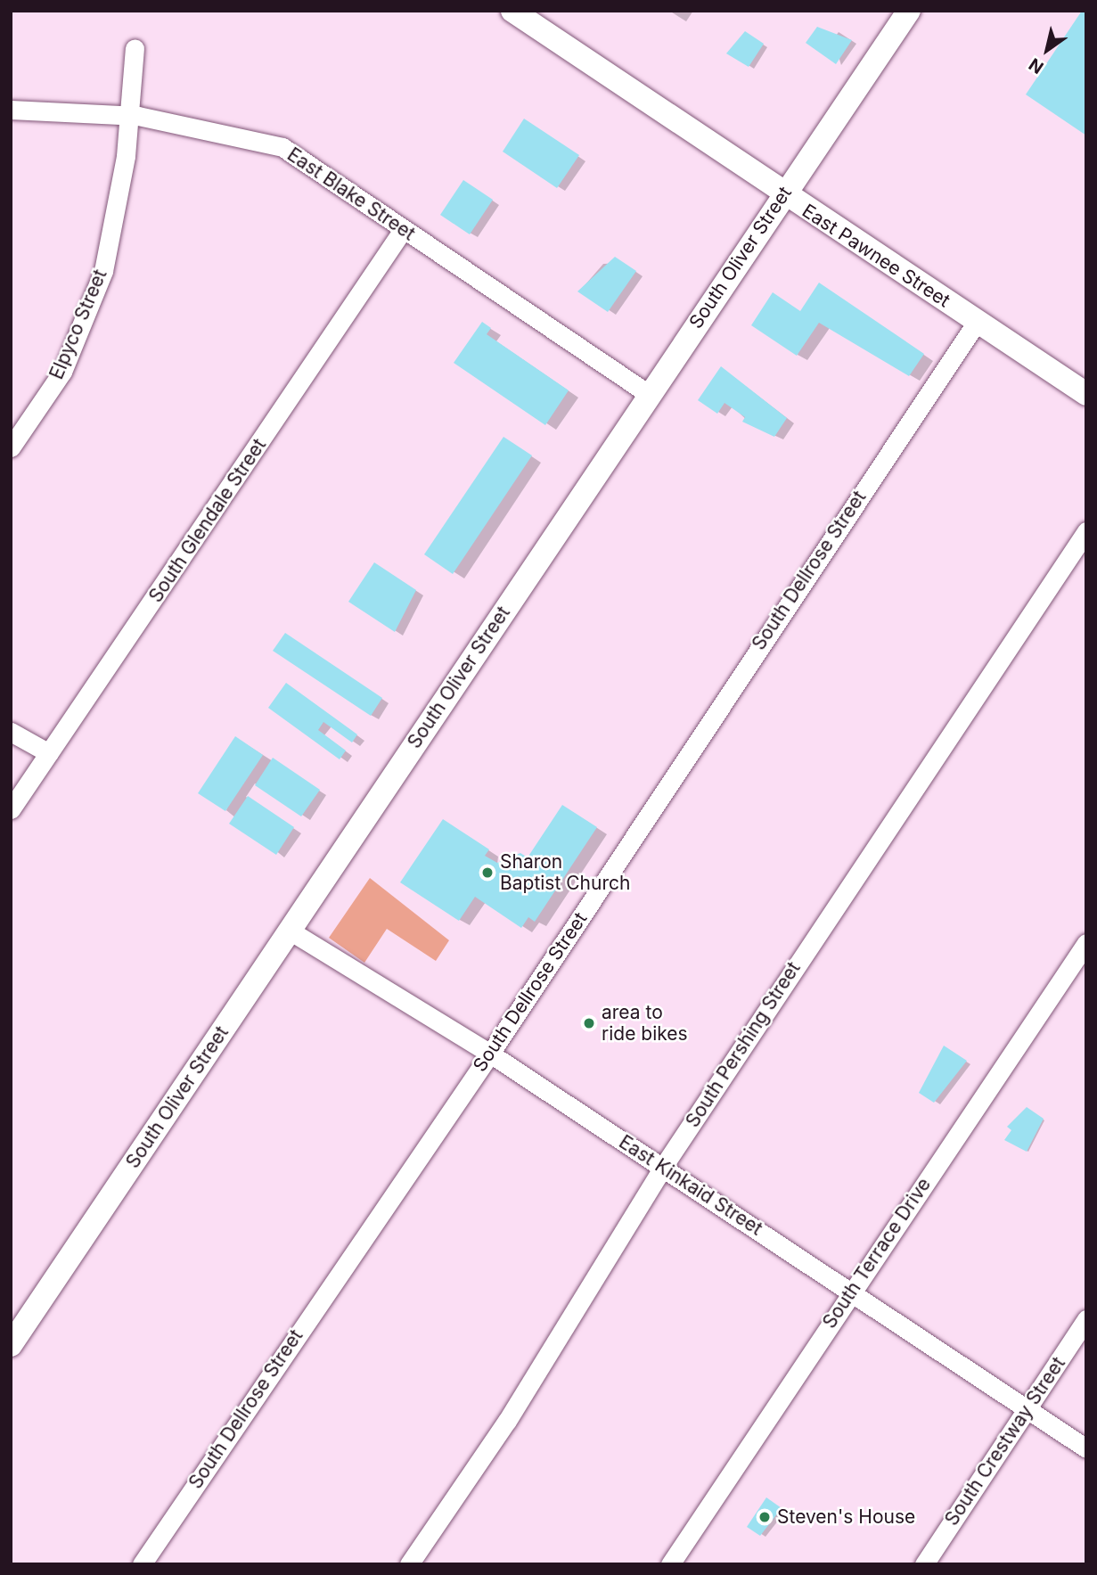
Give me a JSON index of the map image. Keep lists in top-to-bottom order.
{
  "streets": {
    "main road": ["East Pawnee Street", "South Oliver Street"],
    "street": [
      "East Blake Street",
      "Elpyco Street",
      "South Glendale Street",
      "South Dellrose Street",
      "South Pershing Street",
      "East Kinkaid Street",
      "South Terrace Drive",
      "South Crestway Street"
    ]
  },
  "crossings": [
    ["East Blake Street", "South Oliver Street"],
    ["East Blake Street", "Elpyco Street"],
    ["East Blake Street", "South Glendale Street"],
    ["East Pawnee Street", "South Oliver Street"],
    ["East Pawnee Street", "South Dellrose Street"],
    ["South Oliver Street", "East Kinkaid Street"],
    ["South Dellrose Street", "East Kinkaid Street"],
    ["South Pershing Street", "East Kinkaid Street"],
    ["East Kinkaid Street", "South Terrace Drive"],
    ["East Kinkaid Street", "South Crestway Street"]
  ],
  "places": ["Sharon Baptist Church", "area to ride bikes", "Steven's House"],
  "north": "bottom left"
}
